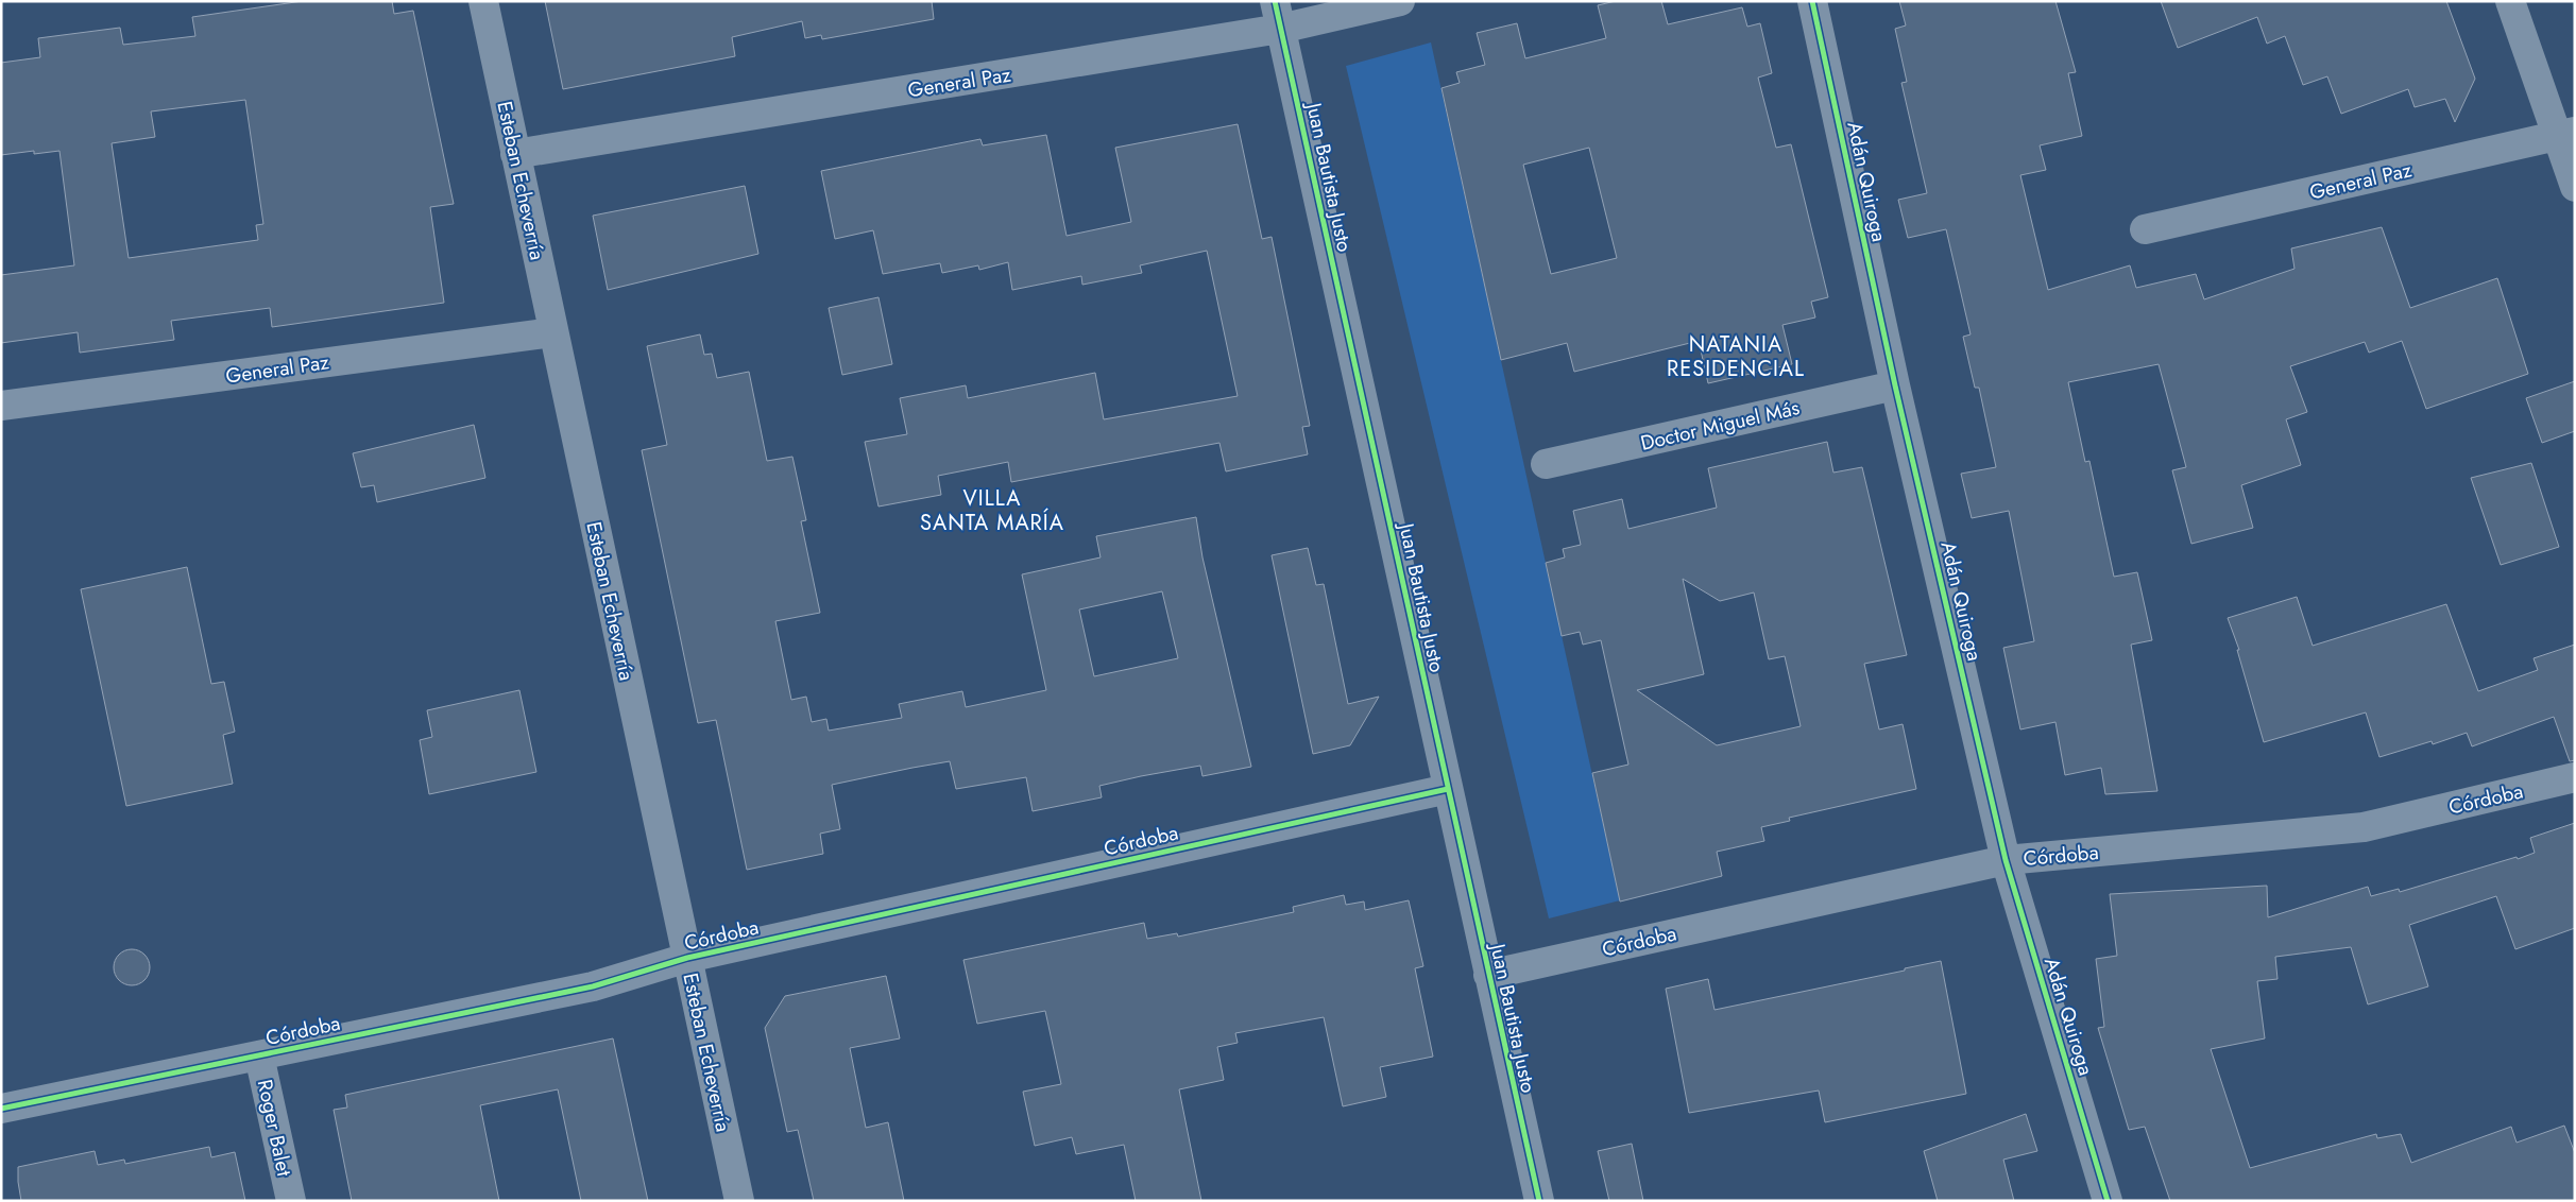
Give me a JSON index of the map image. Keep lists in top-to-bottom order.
{
  "streets": {
    "street": [
      "General Paz",
      "Juan Bautista Justo",
      "Esteban Echeverría",
      "Adán Quiroga",
      "Doctor Miguel Más",
      "Córdoba",
      "Roger Balet"
    ]
  },
  "crossings": [
    ["General Paz", "Juan Bautista Justo"],
    ["General Paz", "Esteban Echeverría"],
    ["Juan Bautista Justo", "Córdoba"],
    ["Esteban Echeverría", "Córdoba"],
    ["Adán Quiroga", "Doctor Miguel Más"],
    ["Adán Quiroga", "Córdoba"],
    ["Córdoba", "Roger Balet"]
  ],
  "districts": ["NATANIA RESIDENCIAL", "VILLA SANTA MARÍA"]
}
